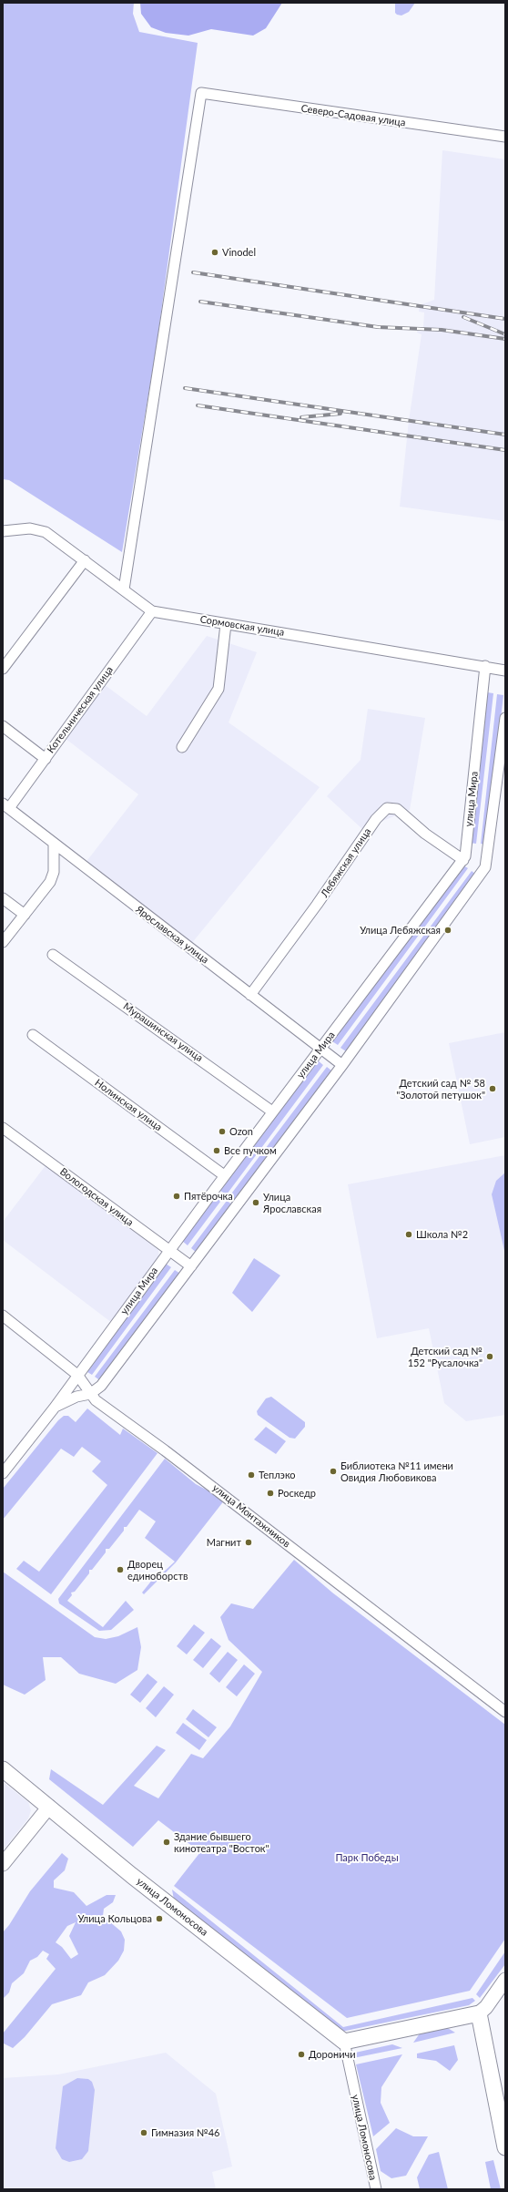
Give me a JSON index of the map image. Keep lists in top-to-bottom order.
{
  "streets": {
    "highway": ["улица Ломоносова"],
    "street": [
      "Северо-Садовая улица",
      "Сормовская улица",
      "Котельническая улица",
      "улица Мира",
      "Лебяжская улица",
      "Ярославская улица",
      "Мурашинская улица",
      "Нолинская улица",
      "Вологодская улица",
      "улица Монтажников"
    ]
  },
  "crossings": [
    ["Северо-Садовая улица", "Сормовская улица"],
    ["Сормовская улица", "Котельническая улица"],
    ["Сормовская улица", "улица Мира"],
    ["Котельническая улица", "Ярославская улица"],
    ["улица Мира", "Лебяжская улица"],
    ["улица Мира", "Ярославская улица"],
    ["улица Мира", "Мурашинская улица"],
    ["улица Мира", "Нолинская улица"],
    ["улица Мира", "Вологодская улица"],
    ["улица Мира", "улица Монтажников"],
    ["Лебяжская улица", "Ярославская улица"]
  ],
  "parks": ["Парк Победы"],
  "places": [
    "Vinodel",
    "Улица Лебяжская",
    "Детский сад № 58 \"Золотой петушок\"",
    "Ozon",
    "Все пучком",
    "Пятёрочка",
    "Улица Ярославская",
    "Школа №2",
    "Детский сад № 152 \"Русалочка\"",
    "Библиотека №11 имени Овидия Любовикова",
    "Теплэко",
    "Роскедр",
    "Магнит",
    "Дворец единоборств",
    "Здание бывшего кинотеатра \"Восток\"",
    "Улица Кольцова",
    "Дороничи",
    "Гимназия №46"
  ]
}
